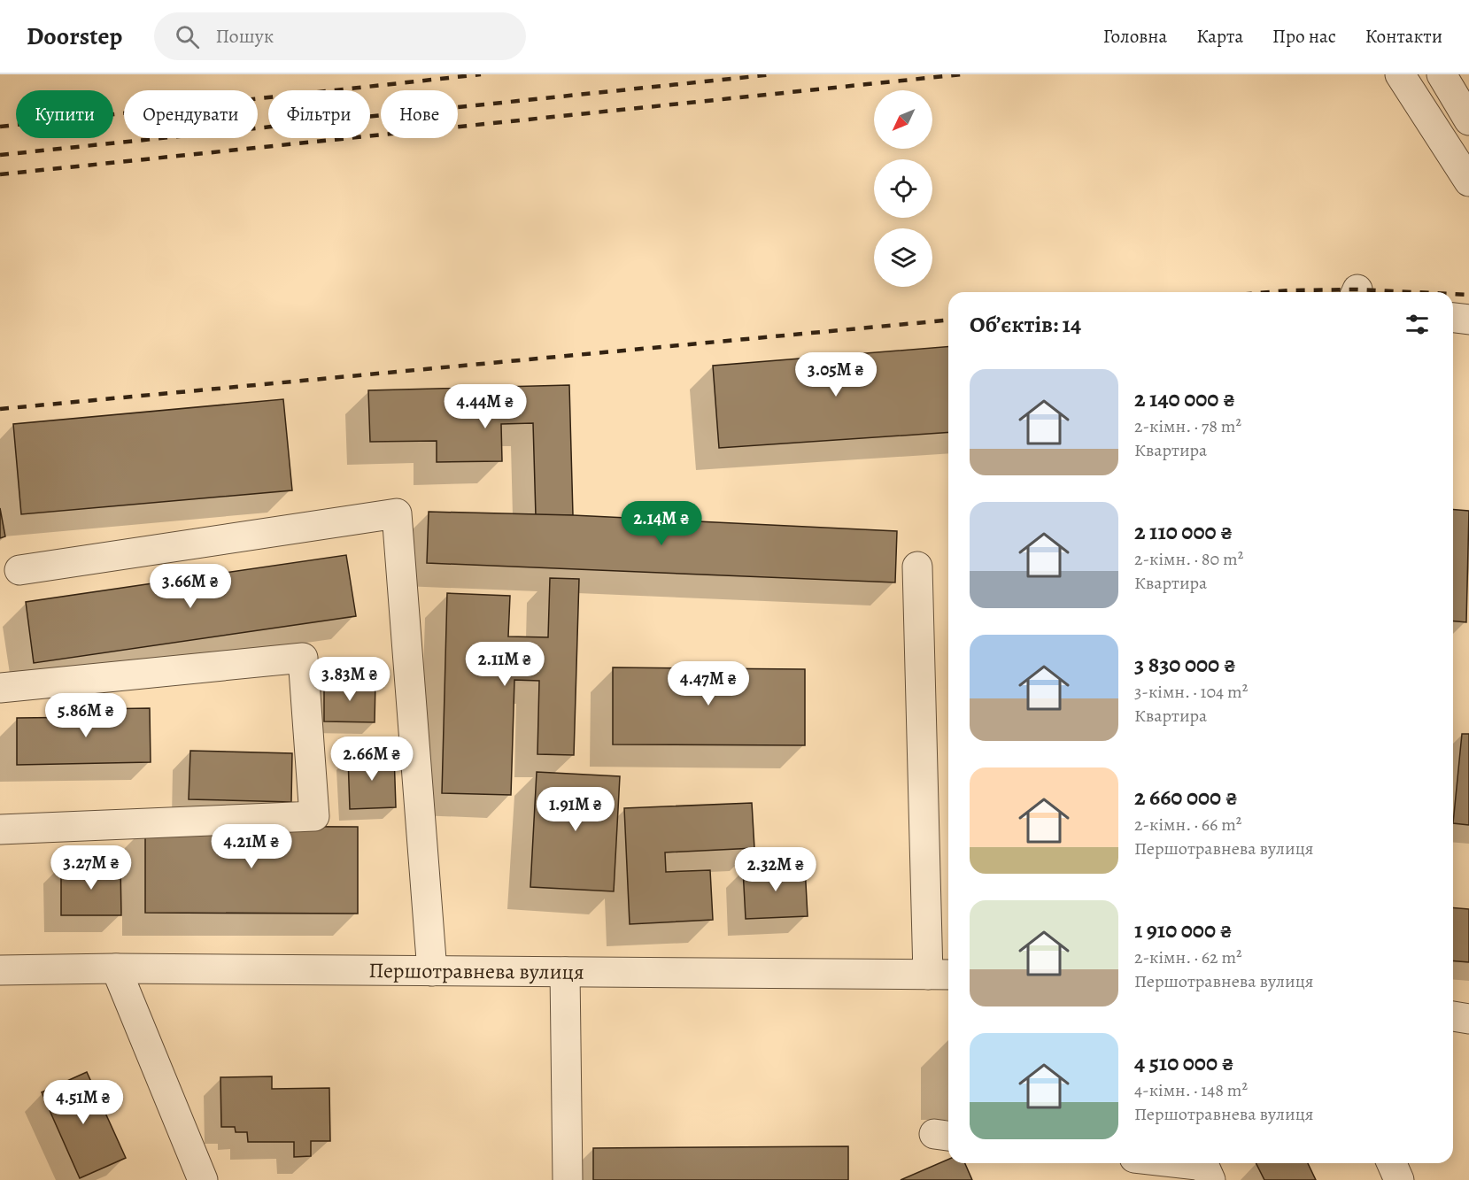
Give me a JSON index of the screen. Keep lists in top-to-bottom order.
{
  "streets": {
    "street": ["Першотравнева вулиця"]
  },
  "north": "bottom left",
  "page": {
    "header": "Doorstep",
    "search": "Пошук",
    "nav": [
      "Головна",
      "Карта",
      "Про нас",
      "Контакти"
    ],
    "chip": [
      "Купити",
      "Орендувати",
      "Фільтри",
      "Нове"
    ],
    "heading": "Об’єктів: 14",
    "price": [
      "3.05M ₴",
      "4.44M ₴",
      "2.14M ₴",
      "3.66M ₴",
      "2.11M ₴",
      "3.83M ₴",
      "4.47M ₴",
      "5.86M ₴",
      "2.66M ₴",
      "1.91M ₴",
      "4.21M ₴",
      "3.27M ₴",
      "2.32M ₴",
      "4.51M ₴"
    ],
    "list": [
      {
        "name": "2 140 000 ₴",
        "note": "2-кімн. · 78 m² · Квартира"
      },
      {
        "name": "2 110 000 ₴",
        "note": "2-кімн. · 80 m² · Квартира"
      },
      {
        "name": "3 830 000 ₴",
        "note": "3-кімн. · 104 m² · Квартира"
      },
      {
        "name": "2 660 000 ₴",
        "note": "2-кімн. · 66 m² · Першотравнева вулиця"
      },
      {
        "name": "1 910 000 ₴",
        "note": "2-кімн. · 62 m² · Першотравнева вулиця"
      },
      {
        "name": "4 510 000 ₴",
        "note": "4-кімн. · 148 m² · Першотравнева вулиця"
      }
    ]
  }
}
